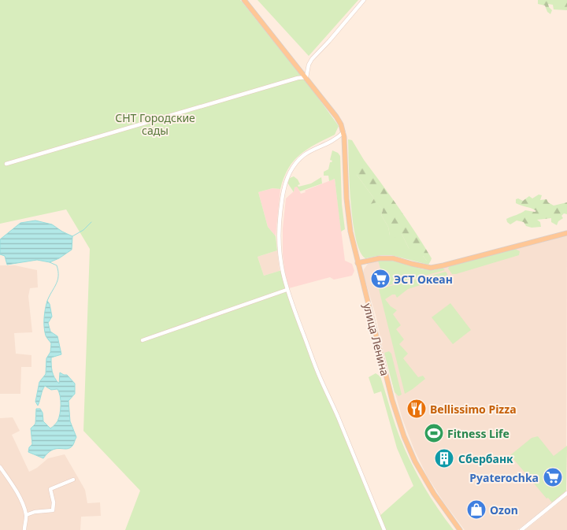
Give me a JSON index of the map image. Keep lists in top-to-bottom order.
{
  "streets": {
    "main road": ["улица Ленина"]
  },
  "parks": ["СНТ Городские сады"],
  "places": {
    "supermarket": ["ЭСТ Океан", "Pyaterochka"],
    "restaurant": ["Bellissimo Pizza"],
    "sports": ["Fitness Life"],
    "building": ["Сбербанк"],
    "shop": ["Ozon"]
  }
}
